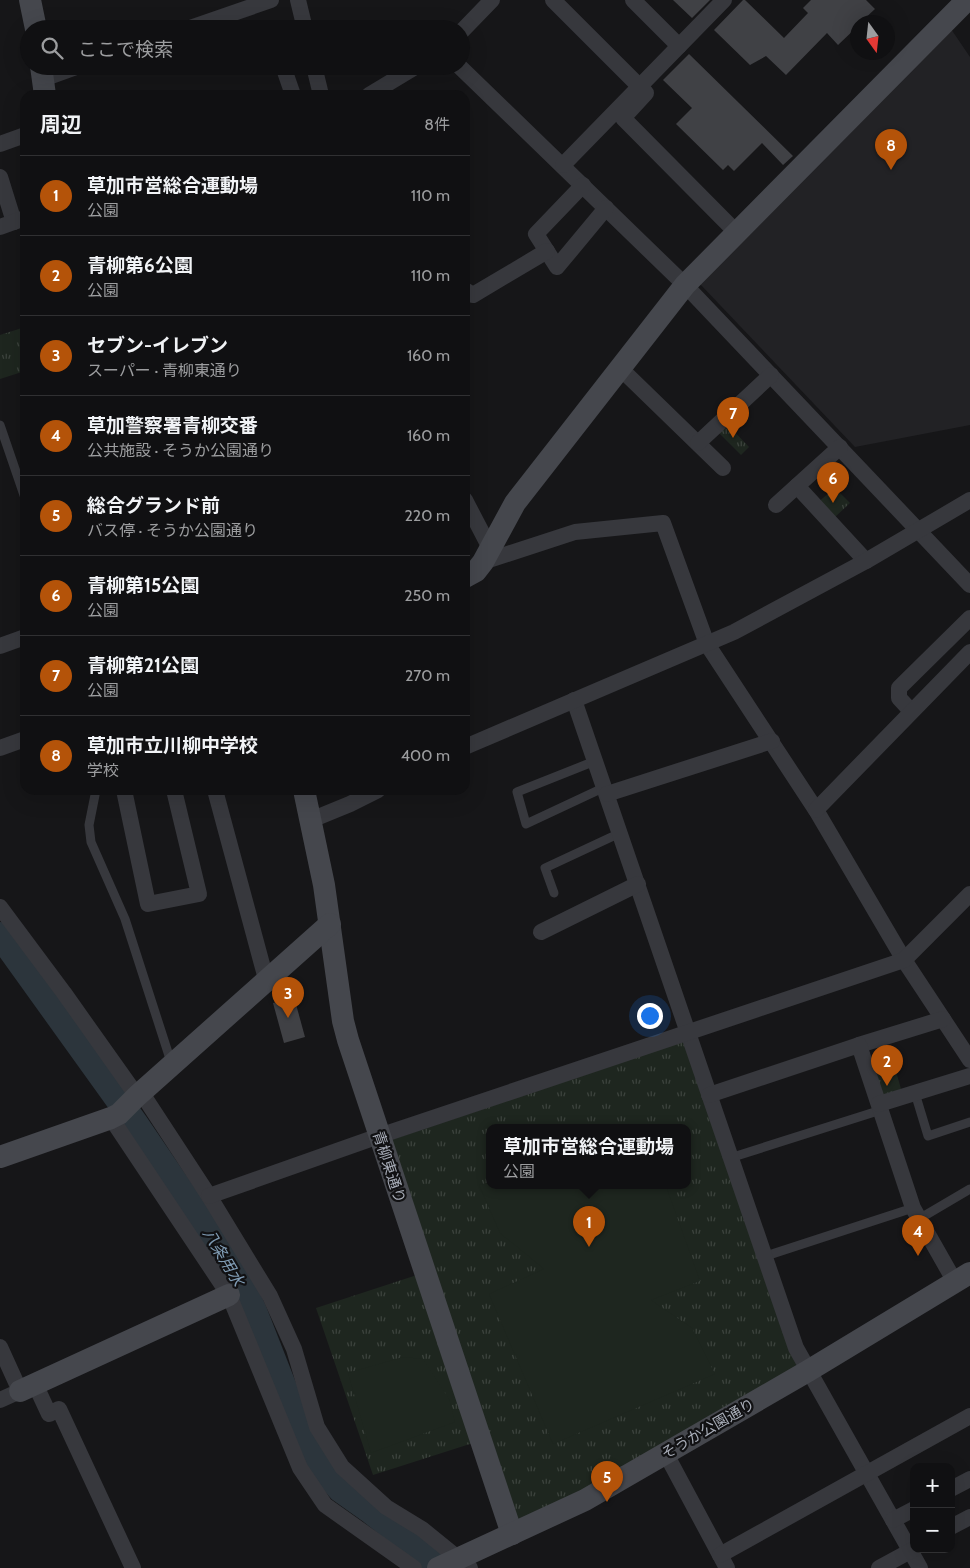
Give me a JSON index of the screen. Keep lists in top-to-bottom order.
{
  "streets": {
    "street": ["青柳東通り", "そうか公園通り"]
  },
  "crossings": [
    ["青柳東通り", "そうか公園通り"]
  ],
  "water": ["八条用水"],
  "north": "bottom",
  "page": {
    "search": "ここで検索",
    "heading": ["周辺", "8件"],
    "pins": [
      "8",
      "7",
      "6",
      "3",
      "2",
      "1",
      "4",
      "5"
    ],
    "list": [
      {
        "mark": "1",
        "name": "草加市営総合運動場",
        "note": "公園",
        "value": "110 m"
      },
      {
        "mark": "2",
        "name": "青柳第6公園",
        "note": "公園",
        "value": "110 m"
      },
      {
        "mark": "3",
        "name": "セブン-イレブン",
        "note": "スーパー · 青柳東通り",
        "value": "160 m"
      },
      {
        "mark": "4",
        "name": "草加警察署青柳交番",
        "note": "公共施設 · そうか公園通り",
        "value": "160 m"
      },
      {
        "mark": "5",
        "name": "総合グランド前",
        "note": "バス停 · そうか公園通り",
        "value": "220 m"
      },
      {
        "mark": "6",
        "name": "青柳第15公園",
        "note": "公園",
        "value": "250 m"
      },
      {
        "mark": "7",
        "name": "青柳第21公園",
        "note": "公園",
        "value": "270 m"
      },
      {
        "mark": "8",
        "name": "草加市立川柳中学校",
        "note": "学校",
        "value": "400 m"
      }
    ],
    "popup": ["草加市営総合運動場", "公園"],
    "map_buttons": ["+", "−"]
  }
}
